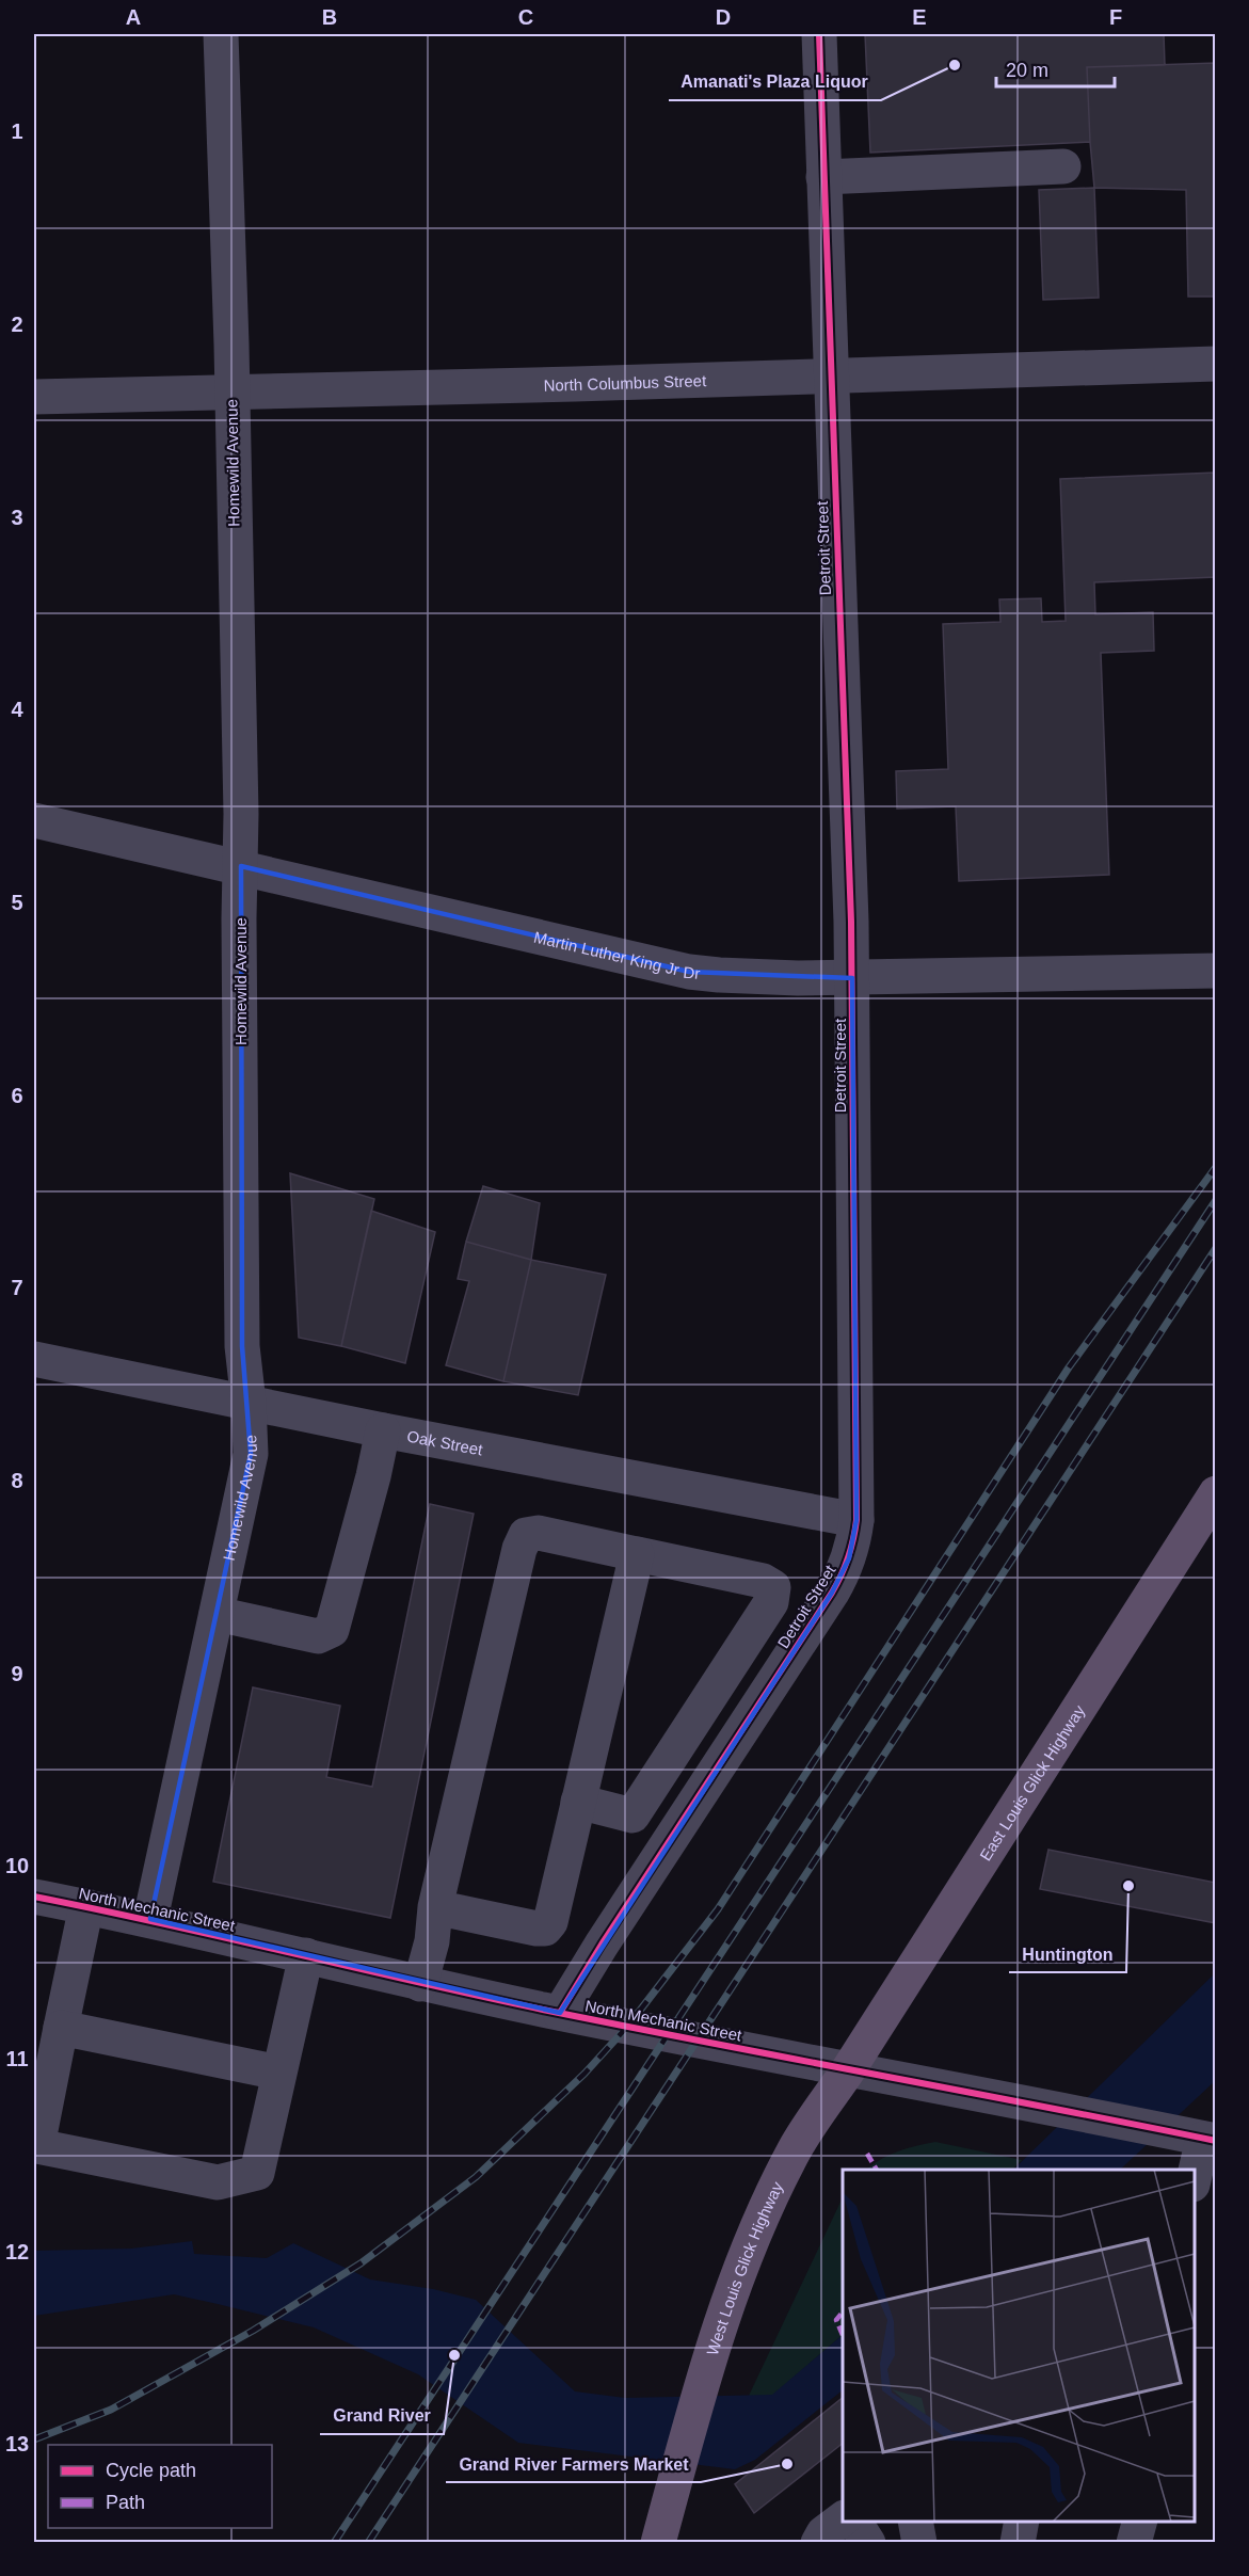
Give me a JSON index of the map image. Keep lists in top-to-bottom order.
{
  "streets": {
    "main road": ["East Louis Glick Highway", "West Louis Glick Highway"],
    "street": [
      "North Columbus Street",
      "Homewild Avenue",
      "Detroit Street",
      "Martin Luther King Jr Dr",
      "Oak Street",
      "North Mechanic Street"
    ]
  },
  "crossings": [
    ["North Columbus Street", "Homewild Avenue"],
    ["North Columbus Street", "Detroit Street"],
    ["Homewild Avenue", "Martin Luther King Jr Dr"],
    ["Homewild Avenue", "Oak Street"],
    ["Homewild Avenue", "North Mechanic Street"],
    ["Detroit Street", "Martin Luther King Jr Dr"],
    ["Detroit Street", "Oak Street"],
    ["Detroit Street", "North Mechanic Street"],
    ["East Louis Glick Highway", "North Mechanic Street"],
    ["East Louis Glick Highway", "West Louis Glick Highway"],
    ["North Mechanic Street", "West Louis Glick Highway"]
  ],
  "places": [
    "Amanati's Plaza Liquor",
    "Huntington",
    "Grand River",
    "Grand River Farmers Market"
  ],
  "legend": ["Cycle path", "Path"],
  "scale_bar": "20 m",
  "grid": {
    "columns": [
      "A",
      "B",
      "C",
      "D",
      "E",
      "F"
    ],
    "rows": [
      "1",
      "2",
      "3",
      "4",
      "5",
      "6",
      "7",
      "8",
      "9",
      "10",
      "11",
      "12",
      "13"
    ]
  }
}
